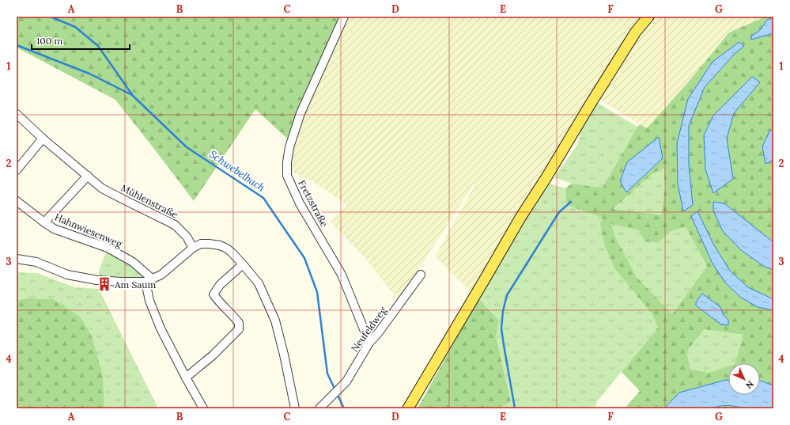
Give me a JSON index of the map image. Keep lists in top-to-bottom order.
{
  "streets": {
    "street": [
      "Mühlenstraße",
      "Fretzstraße",
      "Hahnwiesenweg",
      "Neufeldweg"
    ]
  },
  "crossings": [
    ["Fretzstraße", "Neufeldweg"]
  ],
  "water": ["Schwebelbach"],
  "places": {
    "building": ["Am Saum"]
  },
  "scale_bar": "100 m",
  "north": "bottom right",
  "grid": {
    "columns": [
      "A",
      "B",
      "C",
      "D",
      "E",
      "F",
      "G"
    ],
    "rows": [
      "1",
      "2",
      "3",
      "4"
    ]
  }
}
